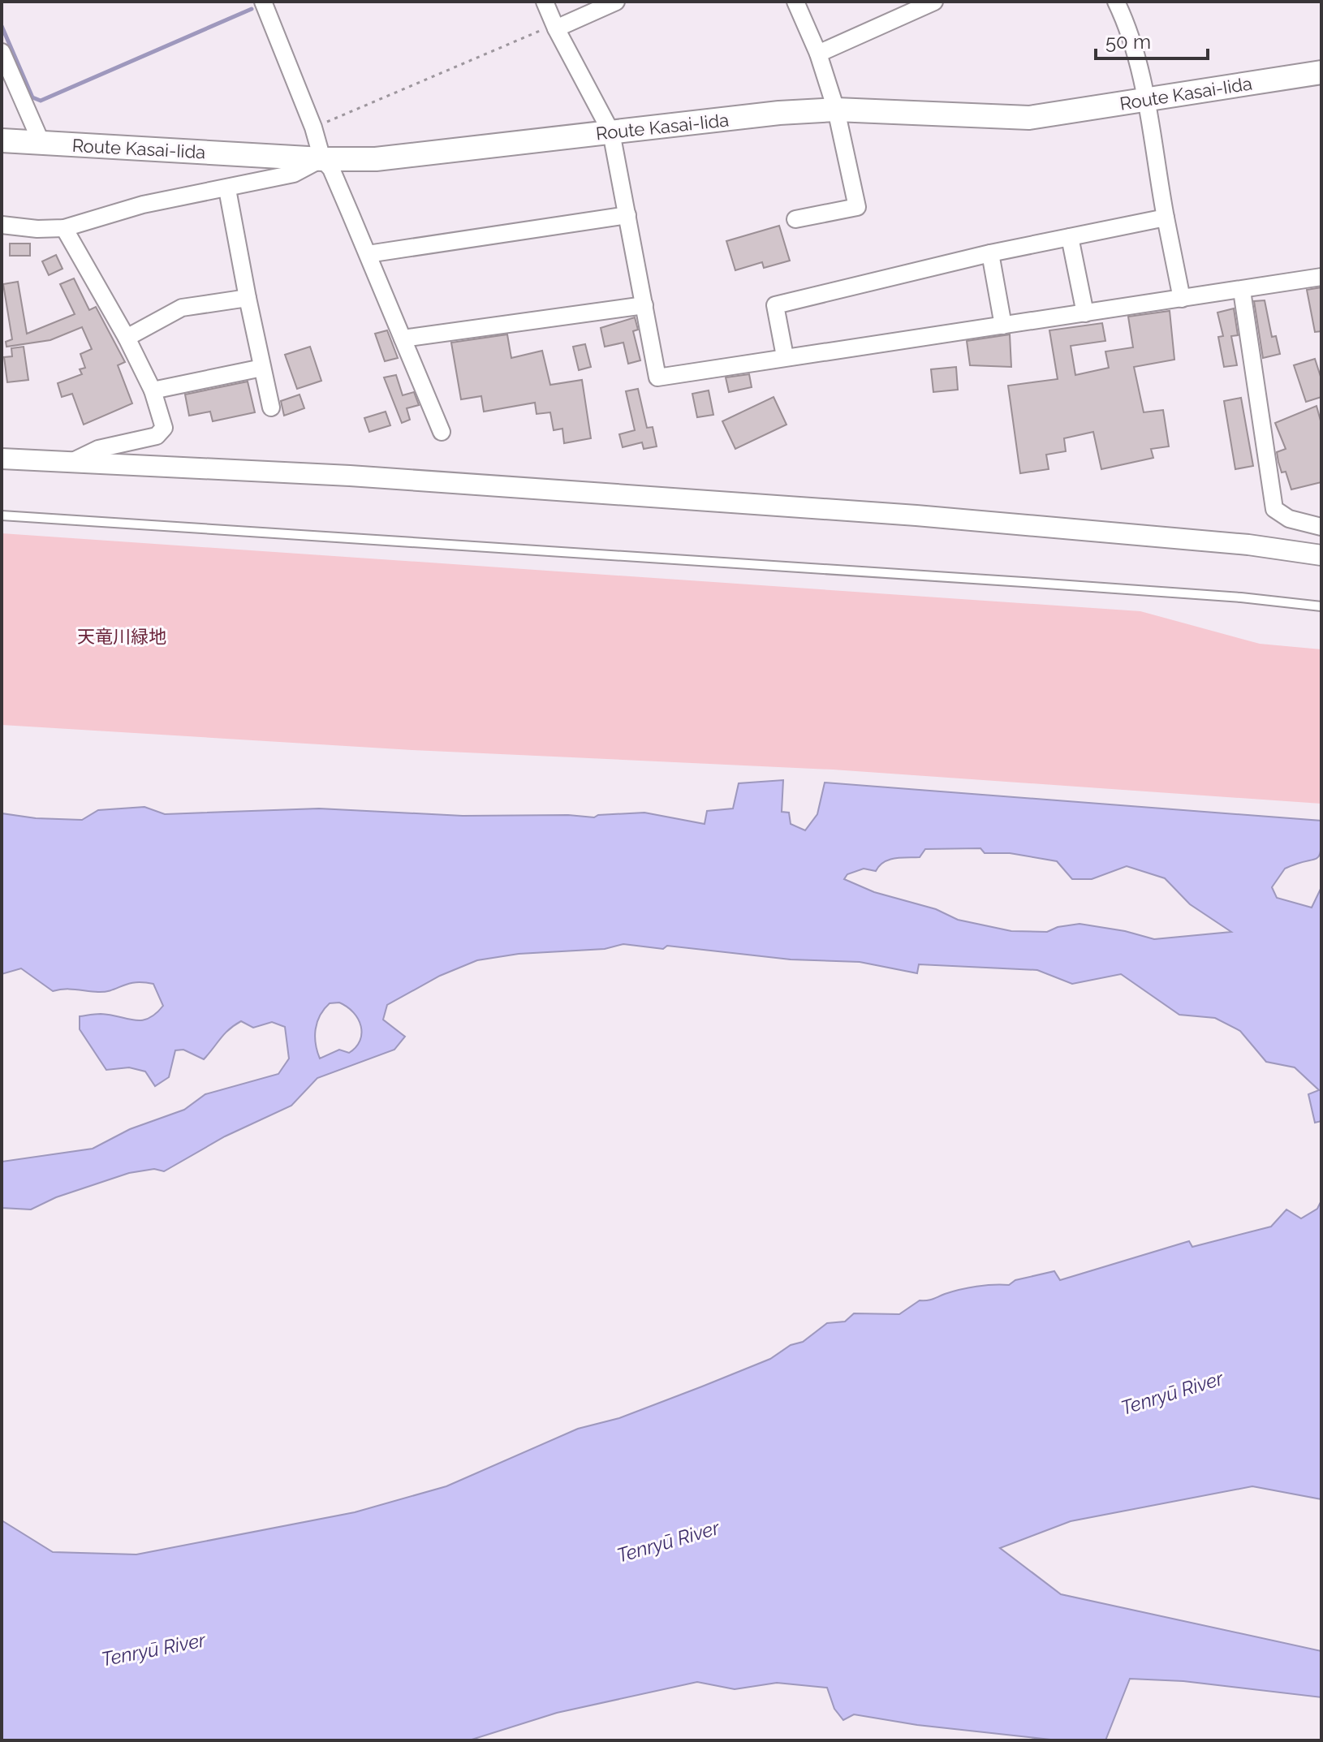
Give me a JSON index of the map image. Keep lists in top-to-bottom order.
{
  "streets": {
    "main road": ["Route Kasai-Iida"]
  },
  "water": ["Tenryū River"],
  "parks": ["天竜川緑地"],
  "scale_bar": "50 m"
}
